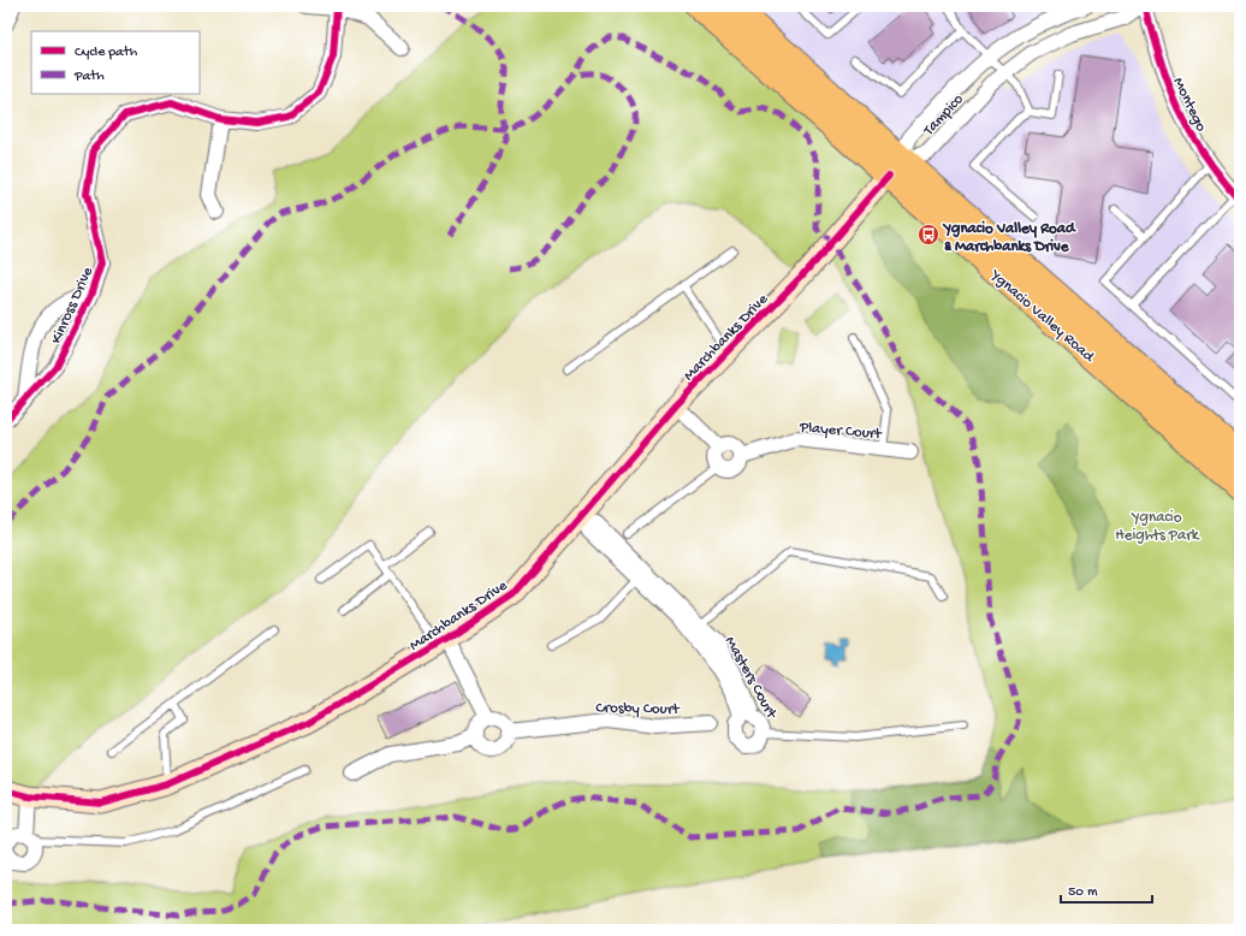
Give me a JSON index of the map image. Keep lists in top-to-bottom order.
{
  "streets": {
    "highway": ["Ygnacio Valley Road"],
    "street": [
      "Montego",
      "Tampico",
      "Kinross Drive",
      "Marchbanks Drive",
      "Player Court",
      "Masters Court",
      "Crosby Court"
    ]
  },
  "crossings": [
    ["Tampico", "Ygnacio Valley Road"],
    ["Tampico", "Marchbanks Drive"],
    ["Ygnacio Valley Road", "Marchbanks Drive"],
    ["Marchbanks Drive", "Masters Court"]
  ],
  "parks": ["Ygnacio Heights Park"],
  "places": {
    "bus stop": ["Ygnacio Valley Road & Marchbanks Drive"]
  },
  "legend": ["Cycle path", "Path"],
  "scale_bar": "50 m"
}
